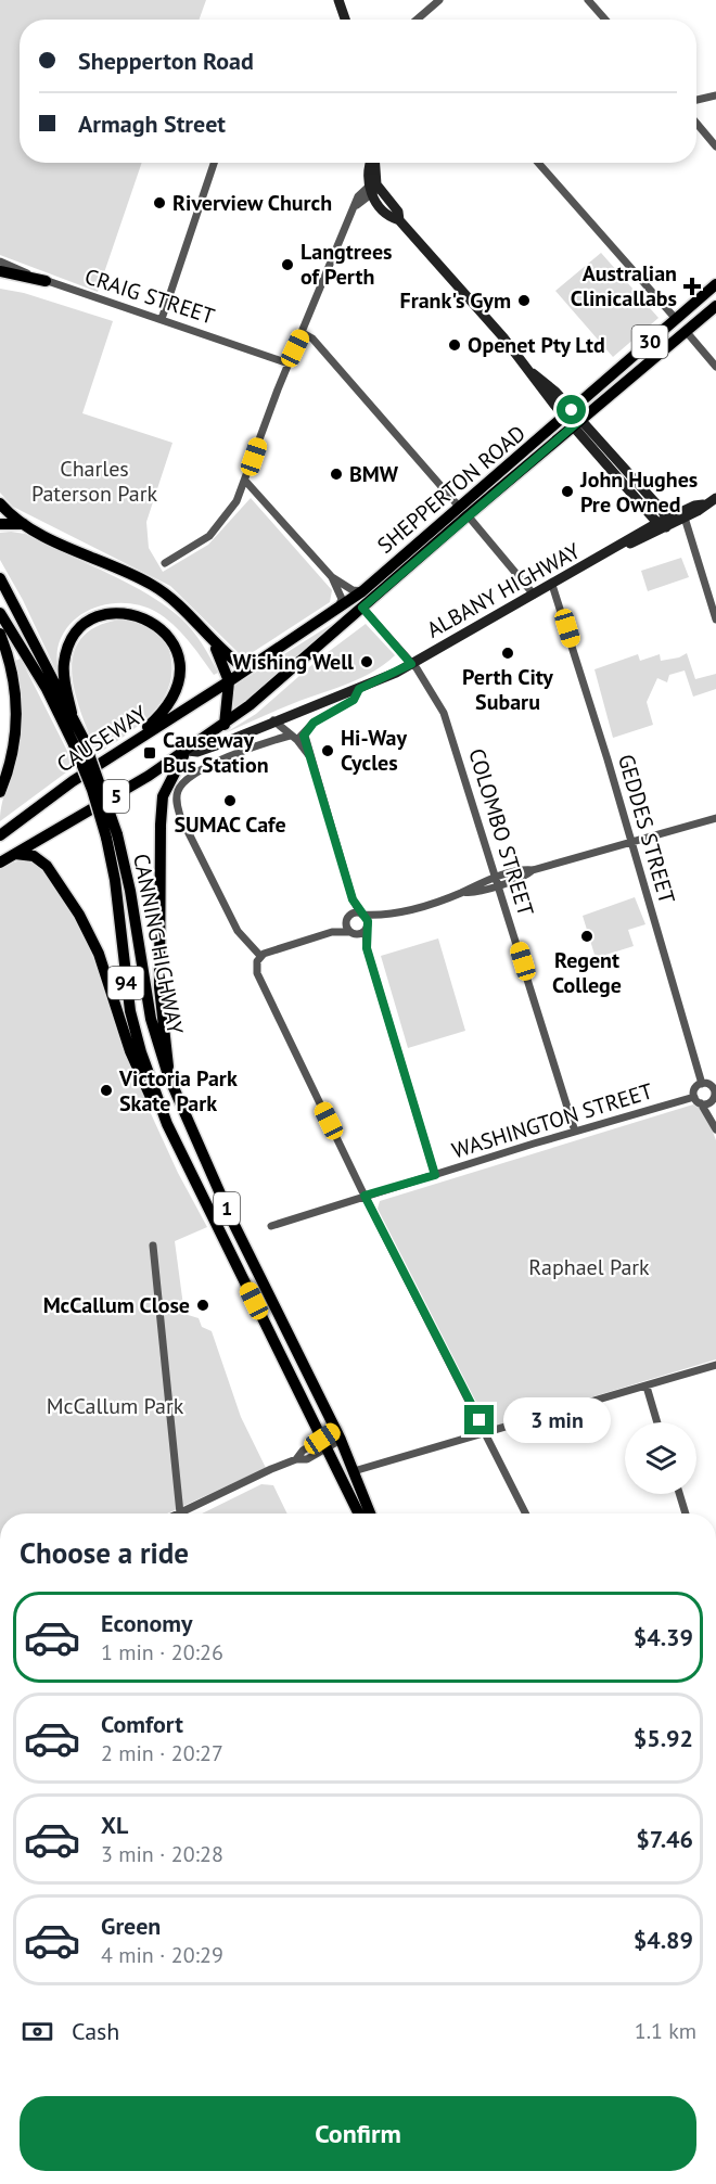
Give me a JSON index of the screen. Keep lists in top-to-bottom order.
{
  "streets": {
    "main road": [
      "30",
      "SHEPPERTON ROAD",
      "ALBANY HIGHWAY",
      "CAUSEWAY",
      "5",
      "CANNING HIGHWAY",
      "94",
      "1"
    ],
    "street": [
      "CRAIG STREET",
      "GEDDES STREET",
      "COLOMBO STREET",
      "WASHINGTON STREET"
    ]
  },
  "crossings": [
    ["SHEPPERTON ROAD", "CAUSEWAY"],
    ["SHEPPERTON ROAD", "5"],
    ["SHEPPERTON ROAD", "COLOMBO STREET"],
    ["ALBANY HIGHWAY", "5"],
    ["ALBANY HIGHWAY", "GEDDES STREET"],
    ["ALBANY HIGHWAY", "COLOMBO STREET"],
    ["GEDDES STREET", "WASHINGTON STREET"],
    ["COLOMBO STREET", "WASHINGTON STREET"],
    ["CANNING HIGHWAY", "94"]
  ],
  "parks": ["Charles Paterson Park", "Raphael Park", "McCallum Park"],
  "places": {
    "other": [
      "Riverview Church",
      "Langtrees of Perth",
      "Frank's Gym",
      "Openet Pty Ltd",
      "BMW",
      "John Hughes Pre Owned",
      "Perth City Subaru",
      "Wishing Well",
      "Hi-Way Cycles",
      "SUMAC Cafe",
      "Regent College",
      "Victoria Park Skate Park",
      "McCallum Close"
    ],
    "health": ["Australian Clinicallabs"],
    "transit": ["Causeway Bus Station"]
  },
  "page": {
    "banner": ["Shepperton Road", "Armagh Street"],
    "bubble": "3 min",
    "heading": "Choose a ride",
    "list": [
      {
        "name": "Economy",
        "note": "1 min · 20:26",
        "value": "$4.39"
      },
      {
        "name": "Comfort",
        "note": "2 min · 20:27",
        "value": "$5.92"
      },
      {
        "name": "XL",
        "note": "3 min · 20:28",
        "value": "$7.46"
      },
      {
        "name": "Green",
        "note": "4 min · 20:29",
        "value": "$4.89"
      }
    ],
    "pay": ["Cash", "1.1 km"],
    "buttons": "Confirm"
  }
}
